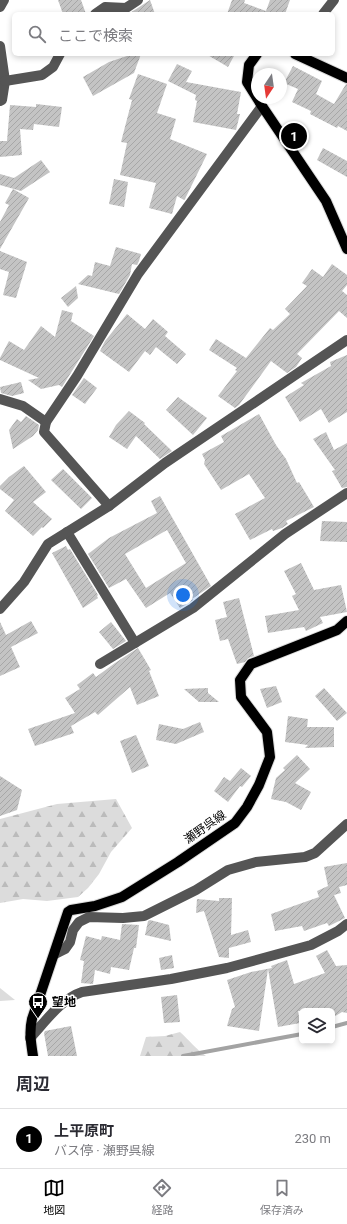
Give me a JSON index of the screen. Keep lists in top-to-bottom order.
{
  "streets": {
    "main road": ["瀬野呉線"]
  },
  "places": {
    "bus stop": ["望地"]
  },
  "north": "bottom",
  "page": {
    "search": "ここで検索",
    "pins": "1",
    "heading": "周辺",
    "list": [
      {
        "mark": "1",
        "name": "上平原町",
        "note": "バス停 · 瀬野呉線",
        "value": "230 m"
      }
    ],
    "nav": ["地図", "経路", "保存済み"]
  }
}
